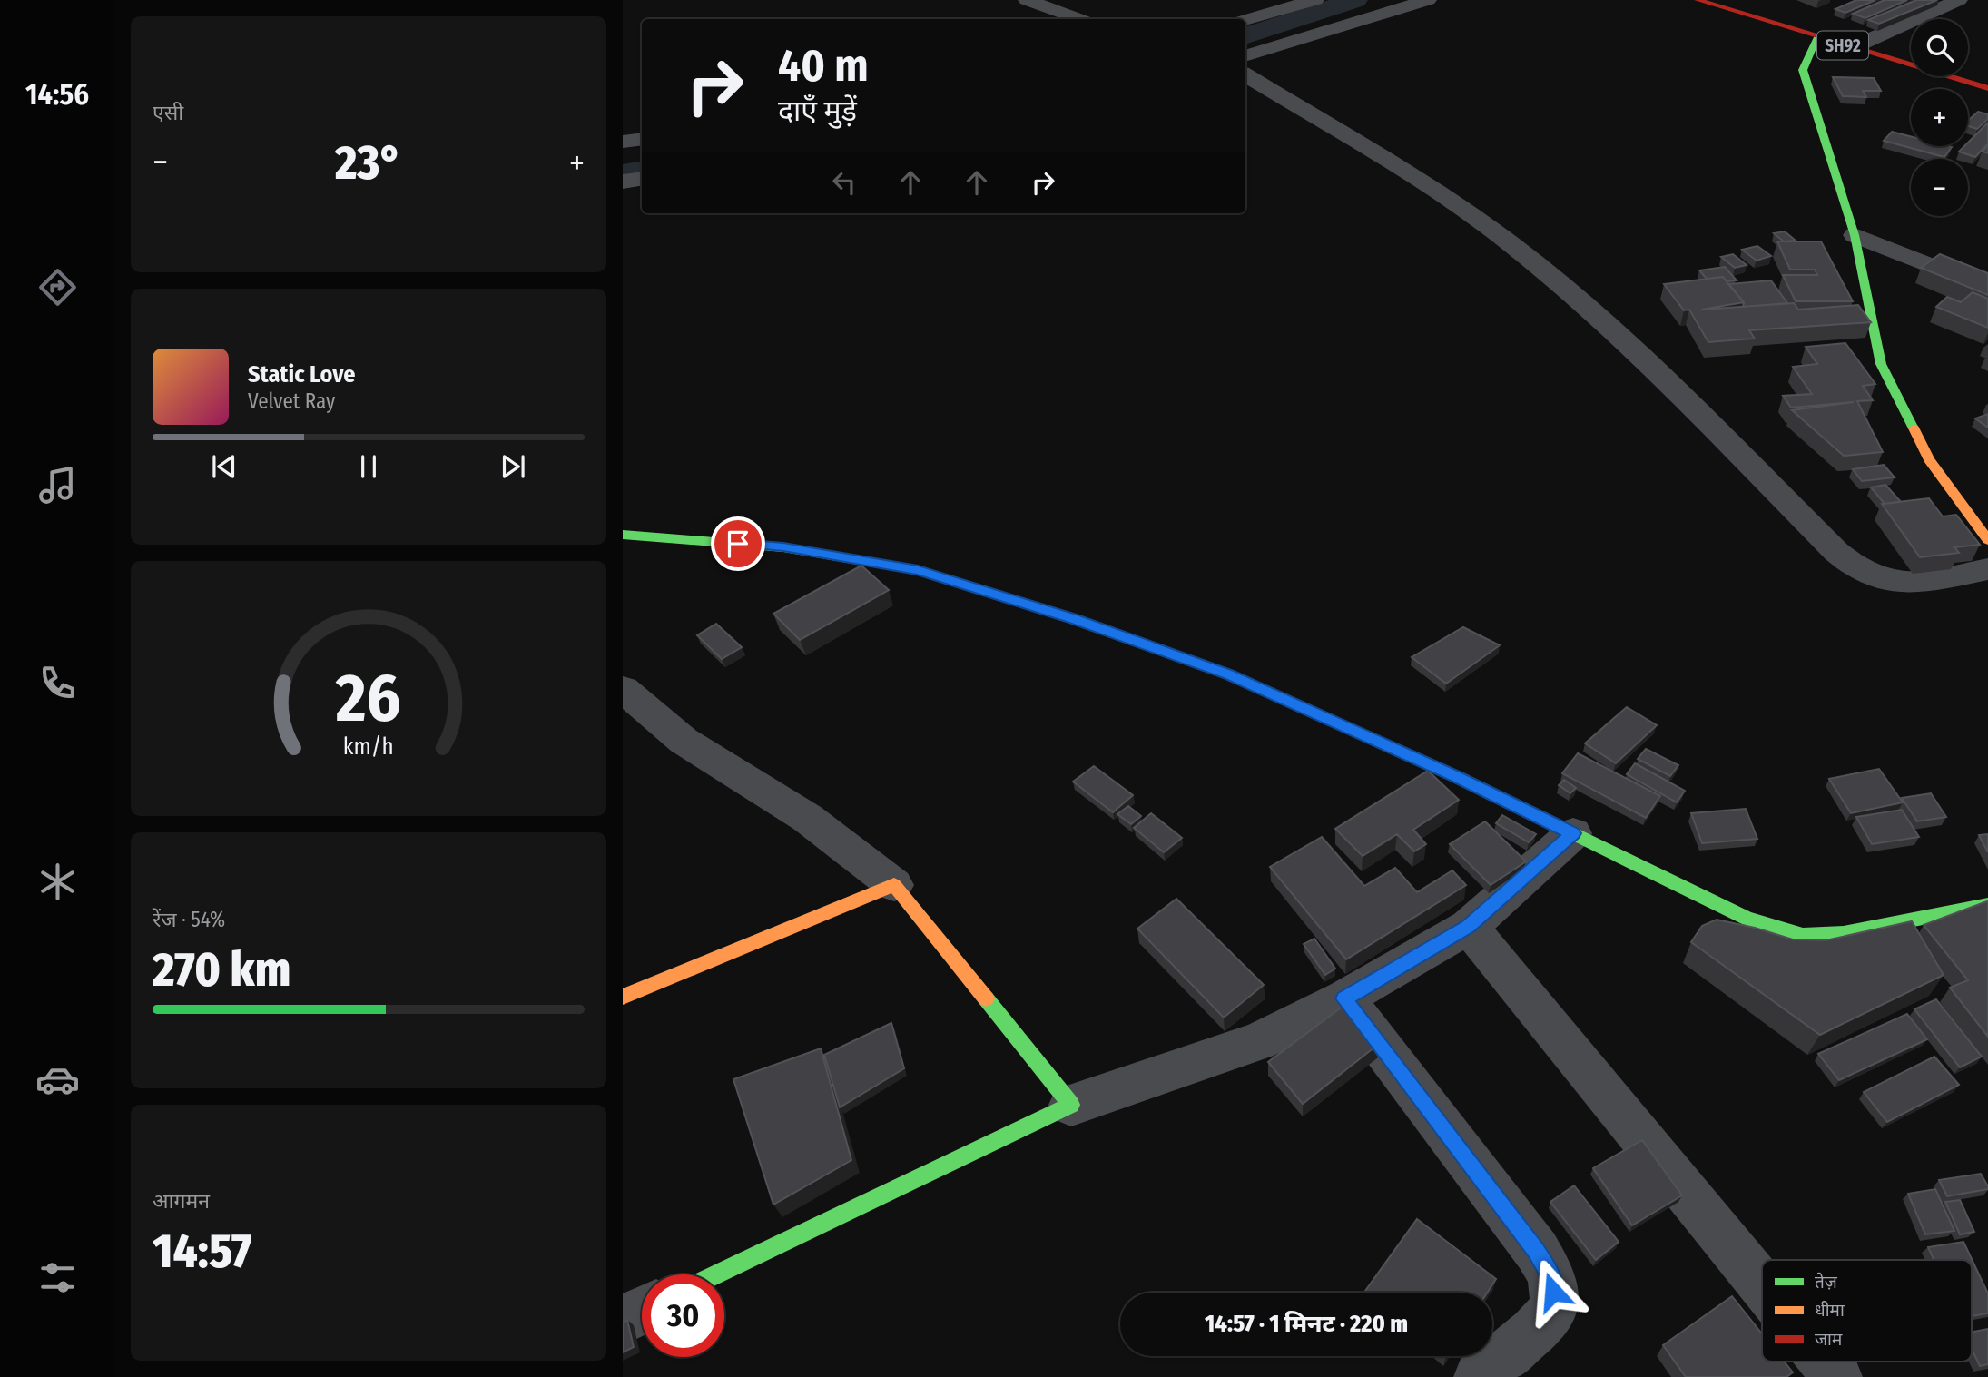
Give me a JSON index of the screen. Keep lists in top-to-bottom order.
{
  "streets": {
    "street": ["SH92"]
  },
  "legend": ["तेज़", "धीमा", "जाम"],
  "page": {
    "tabs": "14:56",
    "tile": [
      "एसी",
      ["रेंज · 54%", "270 km"],
      ["आगमन", "14:57"]
    ],
    "map_buttons": ["+", "−"],
    "turn": ["40 m", "दाएँ मुड़ें"],
    "heat": ["−", "23°", "+"],
    "song": ["Static Love", "Velvet Ray"],
    "limit": "30",
    "trip": "14:57 · 1 मिनट · 220 m",
    "gauge": ["26", "km/h"]
  }
}
